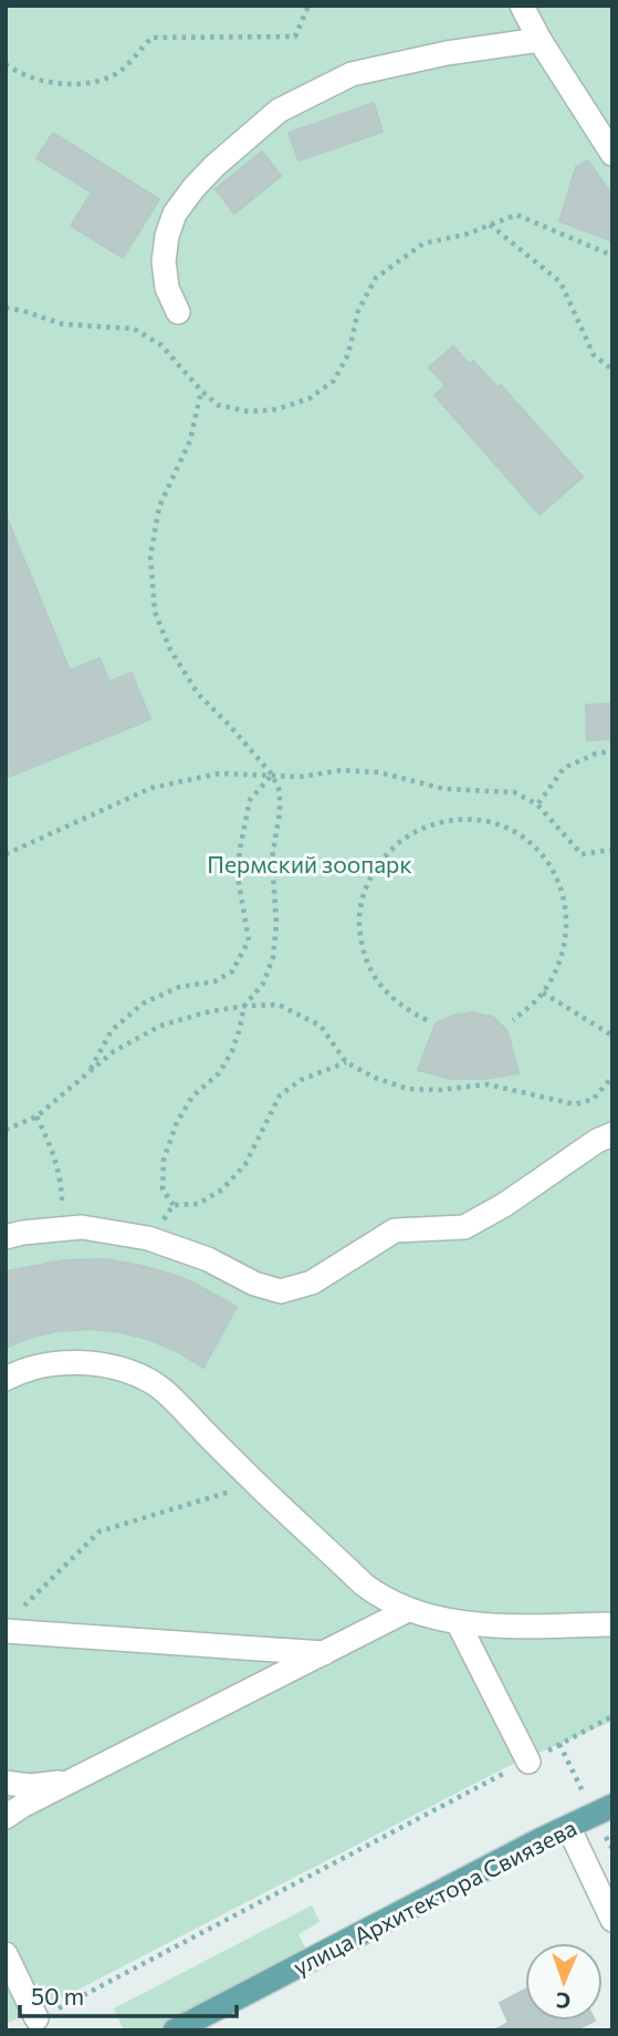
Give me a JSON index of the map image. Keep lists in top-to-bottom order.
{
  "streets": {
    "main road": ["улица Архитектора Свиязева"]
  },
  "parks": ["Пермский зоопарк"],
  "scale_bar": "50 m",
  "north": "bottom"
}
